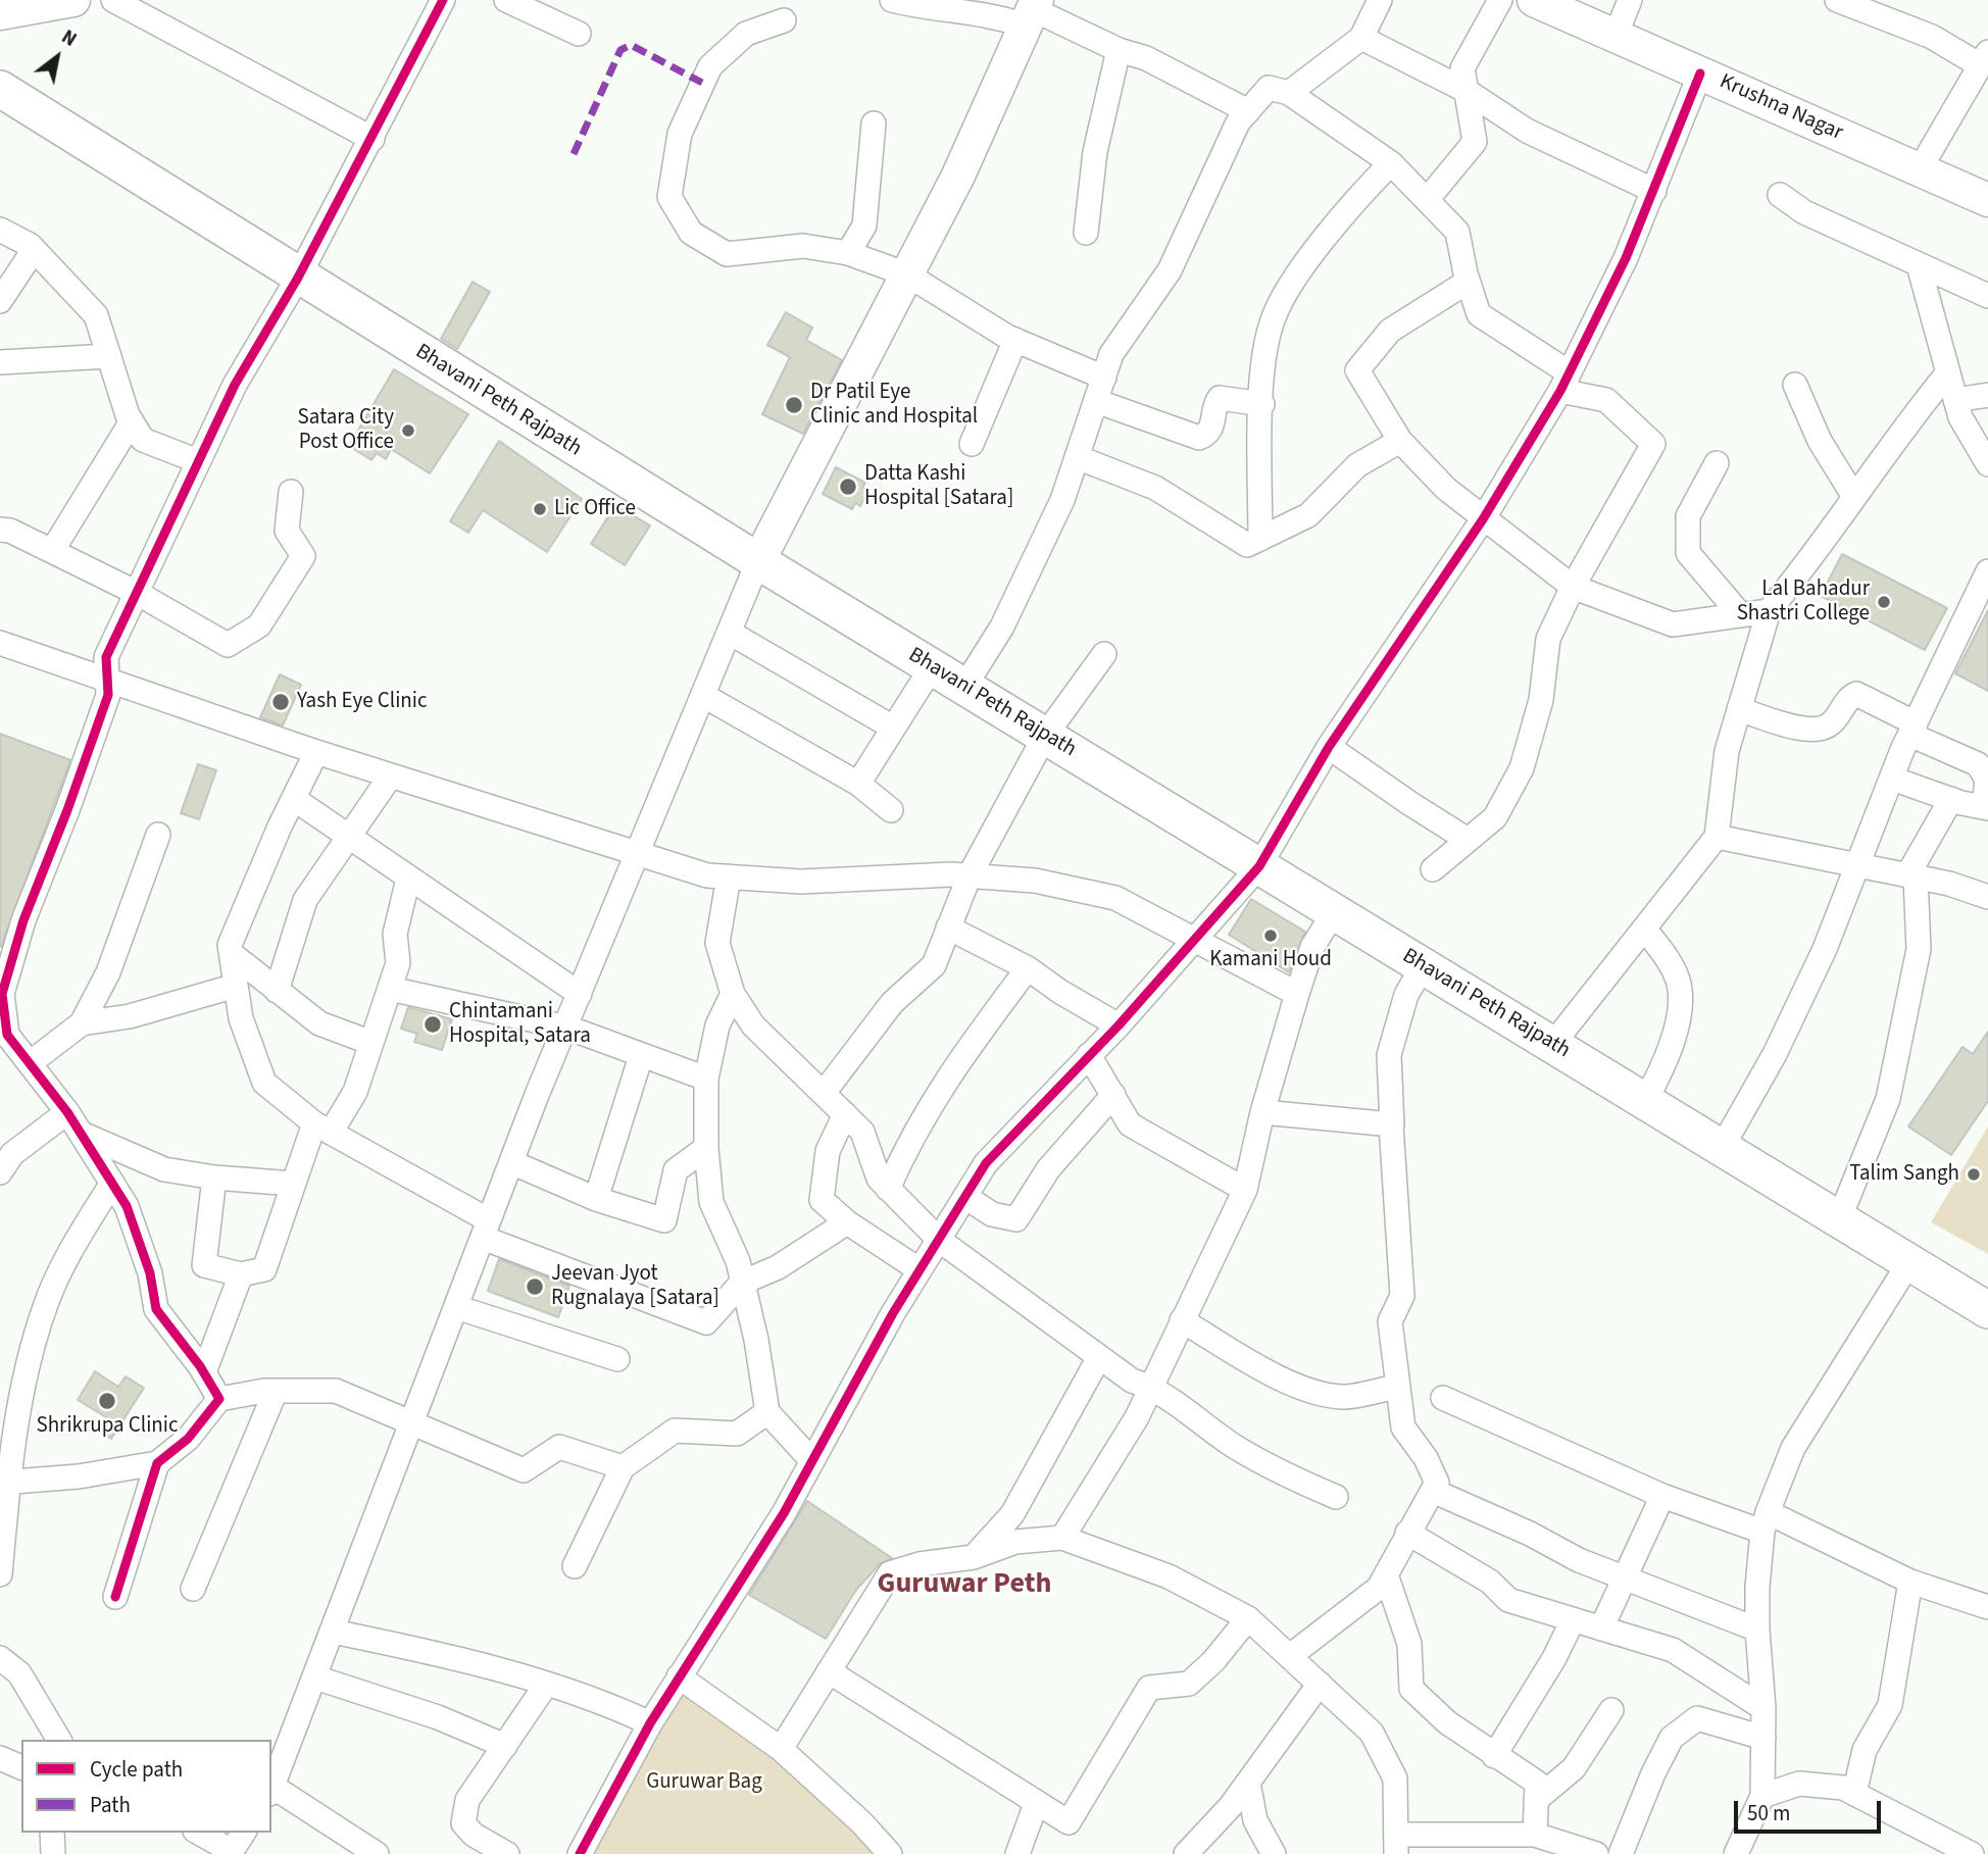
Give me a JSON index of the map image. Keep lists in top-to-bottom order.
{
  "streets": {
    "main road": ["Krushna Nagar", "Bhavani Peth Rajpath"]
  },
  "districts": ["Guruwar Peth"],
  "parks": ["Guruwar Bag"],
  "places": [
    "Dr Patil Eye Clinic and Hospital",
    "Satara City Post Office",
    "Datta Kashi Hospital [Satara]",
    "Lic Office",
    "Lal Bahadur Shastri College",
    "Yash Eye Clinic",
    "Kamani Houd",
    "Chintamani Hospital, Satara",
    "Talim Sangh",
    "Jeevan Jyot Rugnalaya [Satara]",
    "Shrikrupa Clinic"
  ],
  "legend": ["Cycle path", "Path"],
  "scale_bar": "50 m",
  "north": "top right"
}
